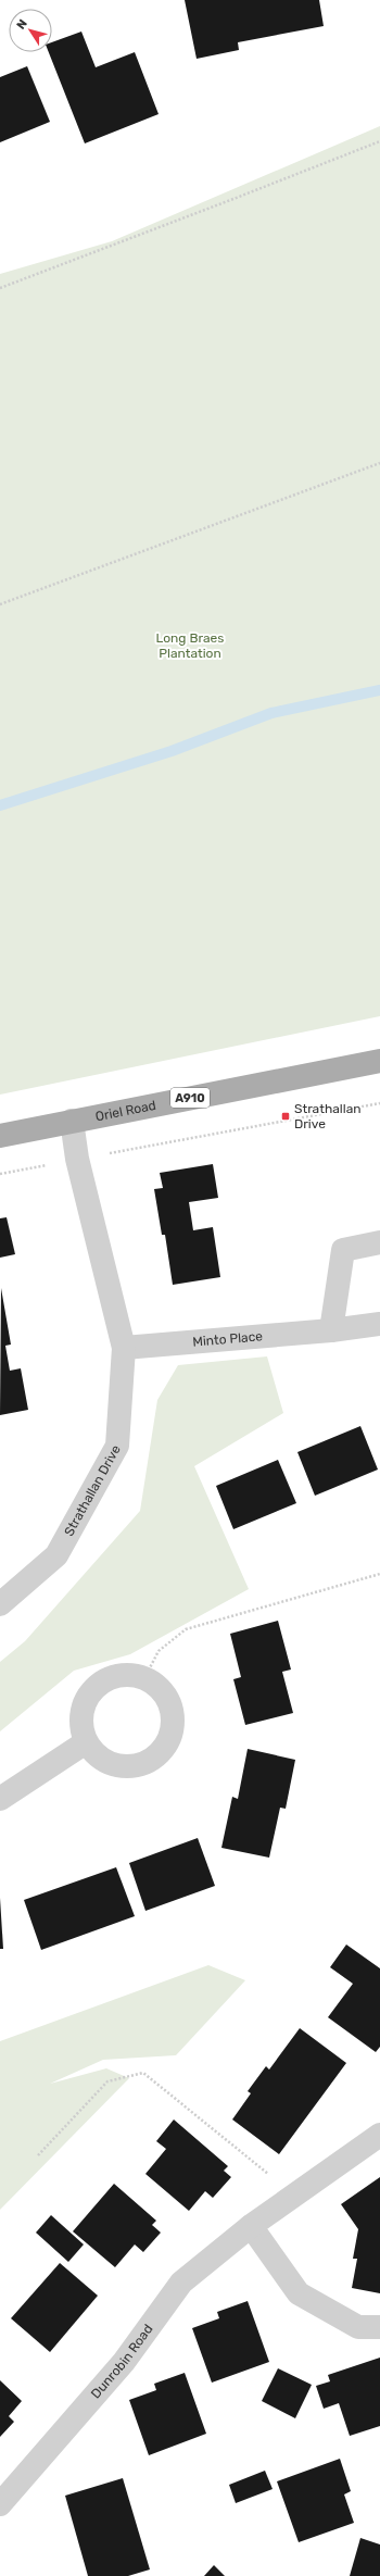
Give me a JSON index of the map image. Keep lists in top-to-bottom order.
{
  "streets": {
    "main road": ["A910", "Oriel Road"],
    "street": ["Minto Place", "Strathallan Drive", "Dunrobin Road"]
  },
  "crossings": [
    ["Oriel Road", "Strathallan Drive"],
    ["Minto Place", "Strathallan Drive"]
  ],
  "parks": ["Long Braes Plantation"],
  "places": {
    "transit": ["Strathallan Drive"]
  },
  "north": "top left"
}
